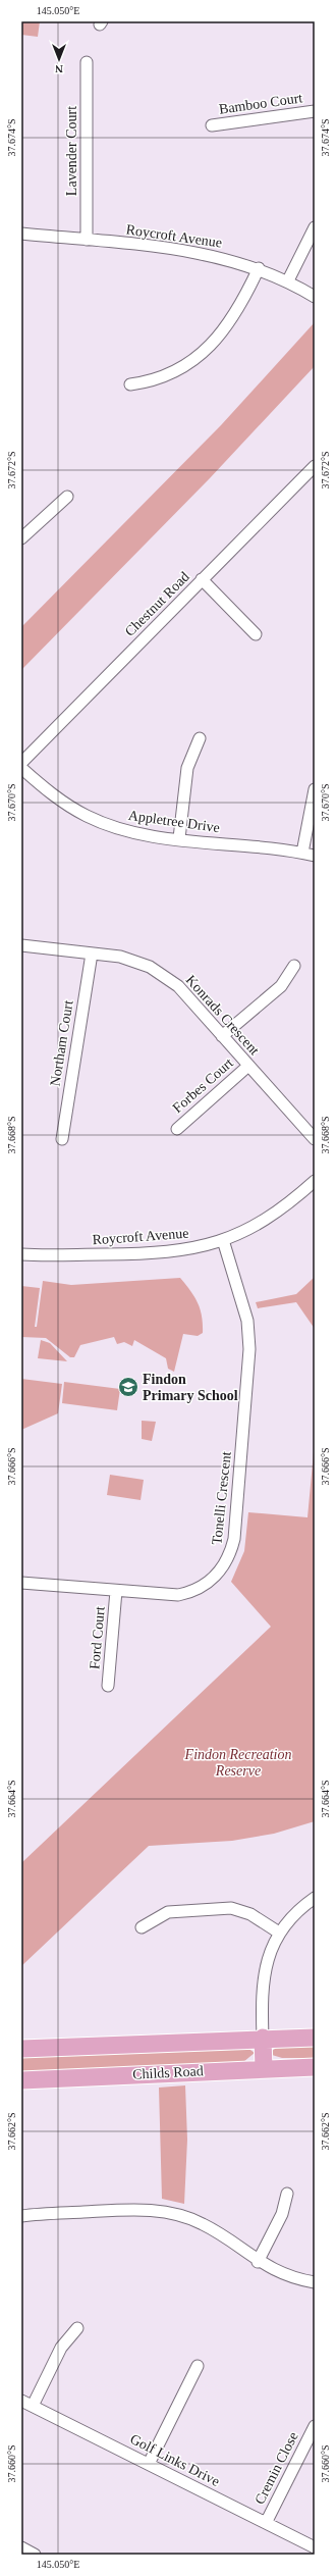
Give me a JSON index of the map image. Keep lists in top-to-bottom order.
{
  "streets": {
    "main road": ["Childs Road"],
    "street": [
      "Bamboo Court",
      "Lavender Court",
      "Roycroft Avenue",
      "Chestnut Road",
      "Appletree Drive",
      "Konrads Crescent",
      "Northam Court",
      "Forbes Court",
      "Tonelli Crescent",
      "Ford Court",
      "Golf Links Drive",
      "Cremin Close"
    ]
  },
  "crossings": [
    ["Lavender Court", "Roycroft Avenue"],
    ["Roycroft Avenue", "Tonelli Crescent"],
    ["Konrads Crescent", "Northam Court"],
    ["Konrads Crescent", "Forbes Court"],
    ["Tonelli Crescent", "Ford Court"],
    ["Golf Links Drive", "Cremin Close"]
  ],
  "parks": ["Findon Recreation Reserve"],
  "places": {
    "school or university": ["Findon Primary School"]
  },
  "north": "bottom",
  "coordinates": [
    "145.050°E",
    "37.674°S",
    "37.672°S",
    "37.670°S",
    "37.668°S",
    "37.666°S",
    "37.664°S",
    "37.662°S",
    "37.660°S"
  ]
}
